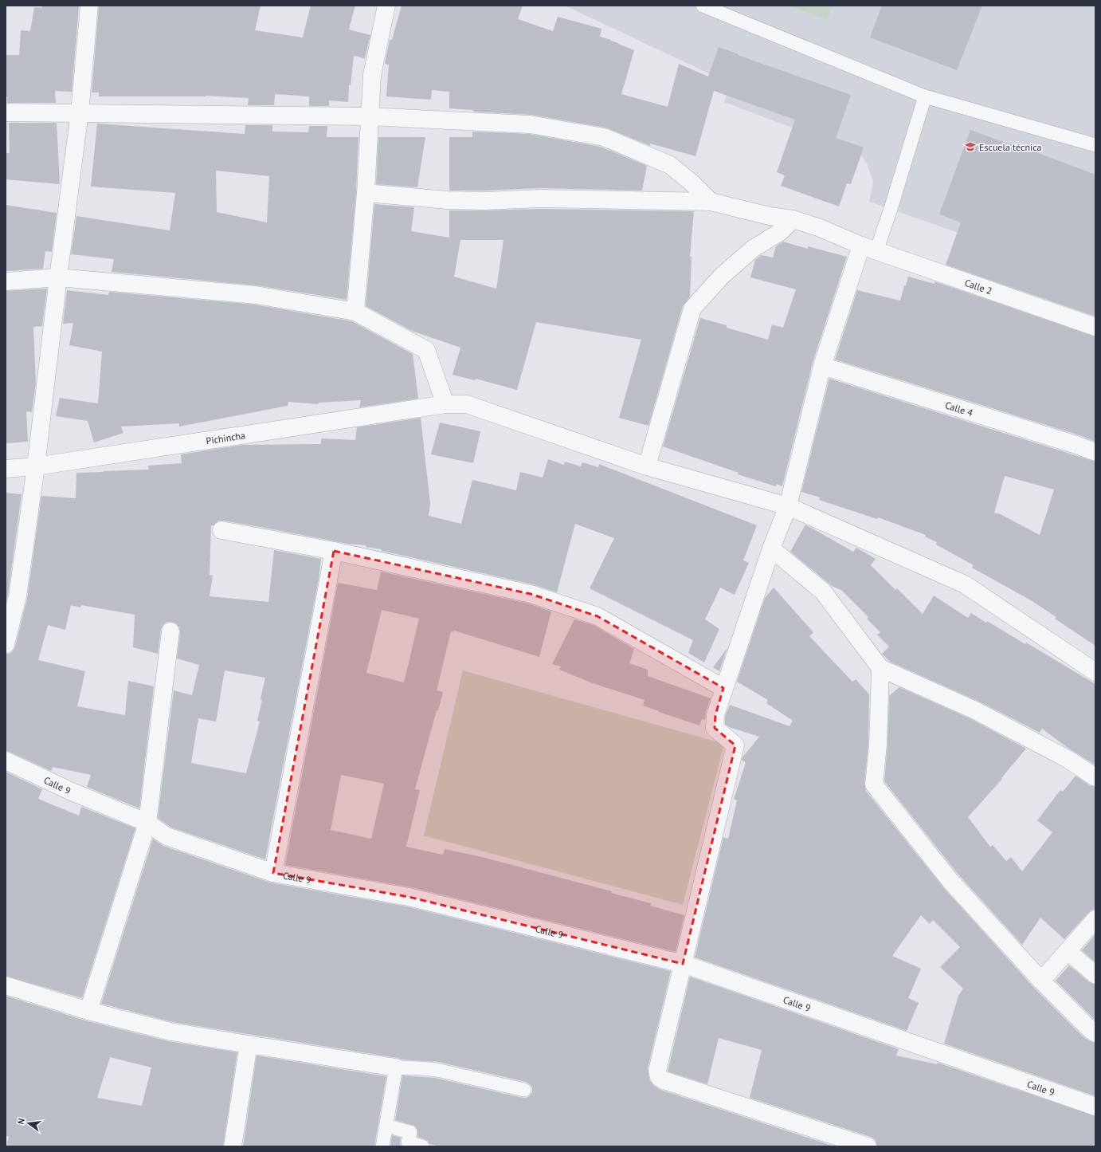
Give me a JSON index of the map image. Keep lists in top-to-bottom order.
{
  "streets": {
    "street": [
      "Calle 2",
      "Calle 4",
      "Pichincha",
      "Calle 9"
    ]
  },
  "places": {
    "school or university": ["Escuela técnica"]
  },
  "north": "left"
}
